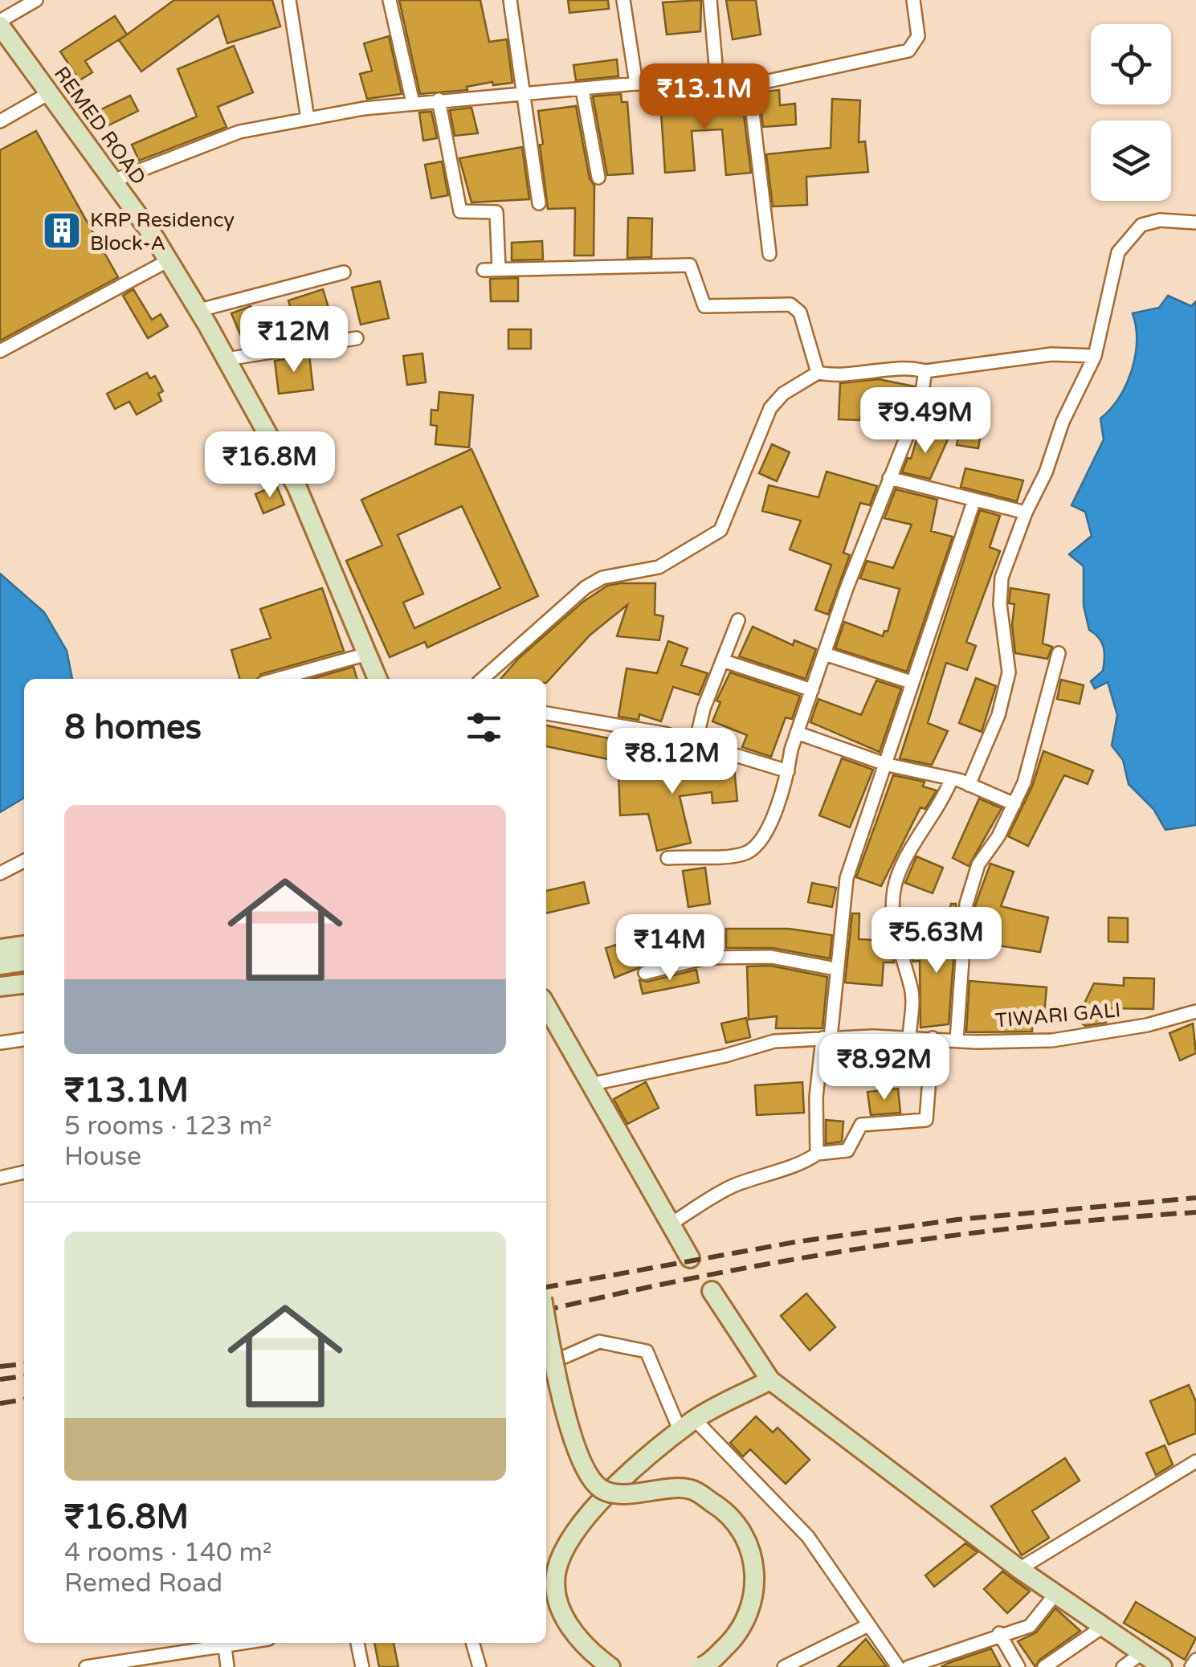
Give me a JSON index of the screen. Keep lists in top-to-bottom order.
{
  "streets": {
    "main road": ["REMED ROAD"],
    "street": ["TIWARI GALI"]
  },
  "places": {
    "building": ["KRP Residency Block-A"]
  },
  "page": {
    "price": [
      "₹13.1M",
      "₹12M",
      "₹9.49M",
      "₹16.8M",
      "₹8.12M",
      "₹5.63M",
      "₹14M",
      "₹8.92M"
    ],
    "heading": "8 homes",
    "list": [
      {
        "name": "₹13.1M",
        "note": "5 rooms · 123 m² · House"
      },
      {
        "name": "₹16.8M",
        "note": "4 rooms · 140 m² · Remed Road"
      }
    ]
  }
}
